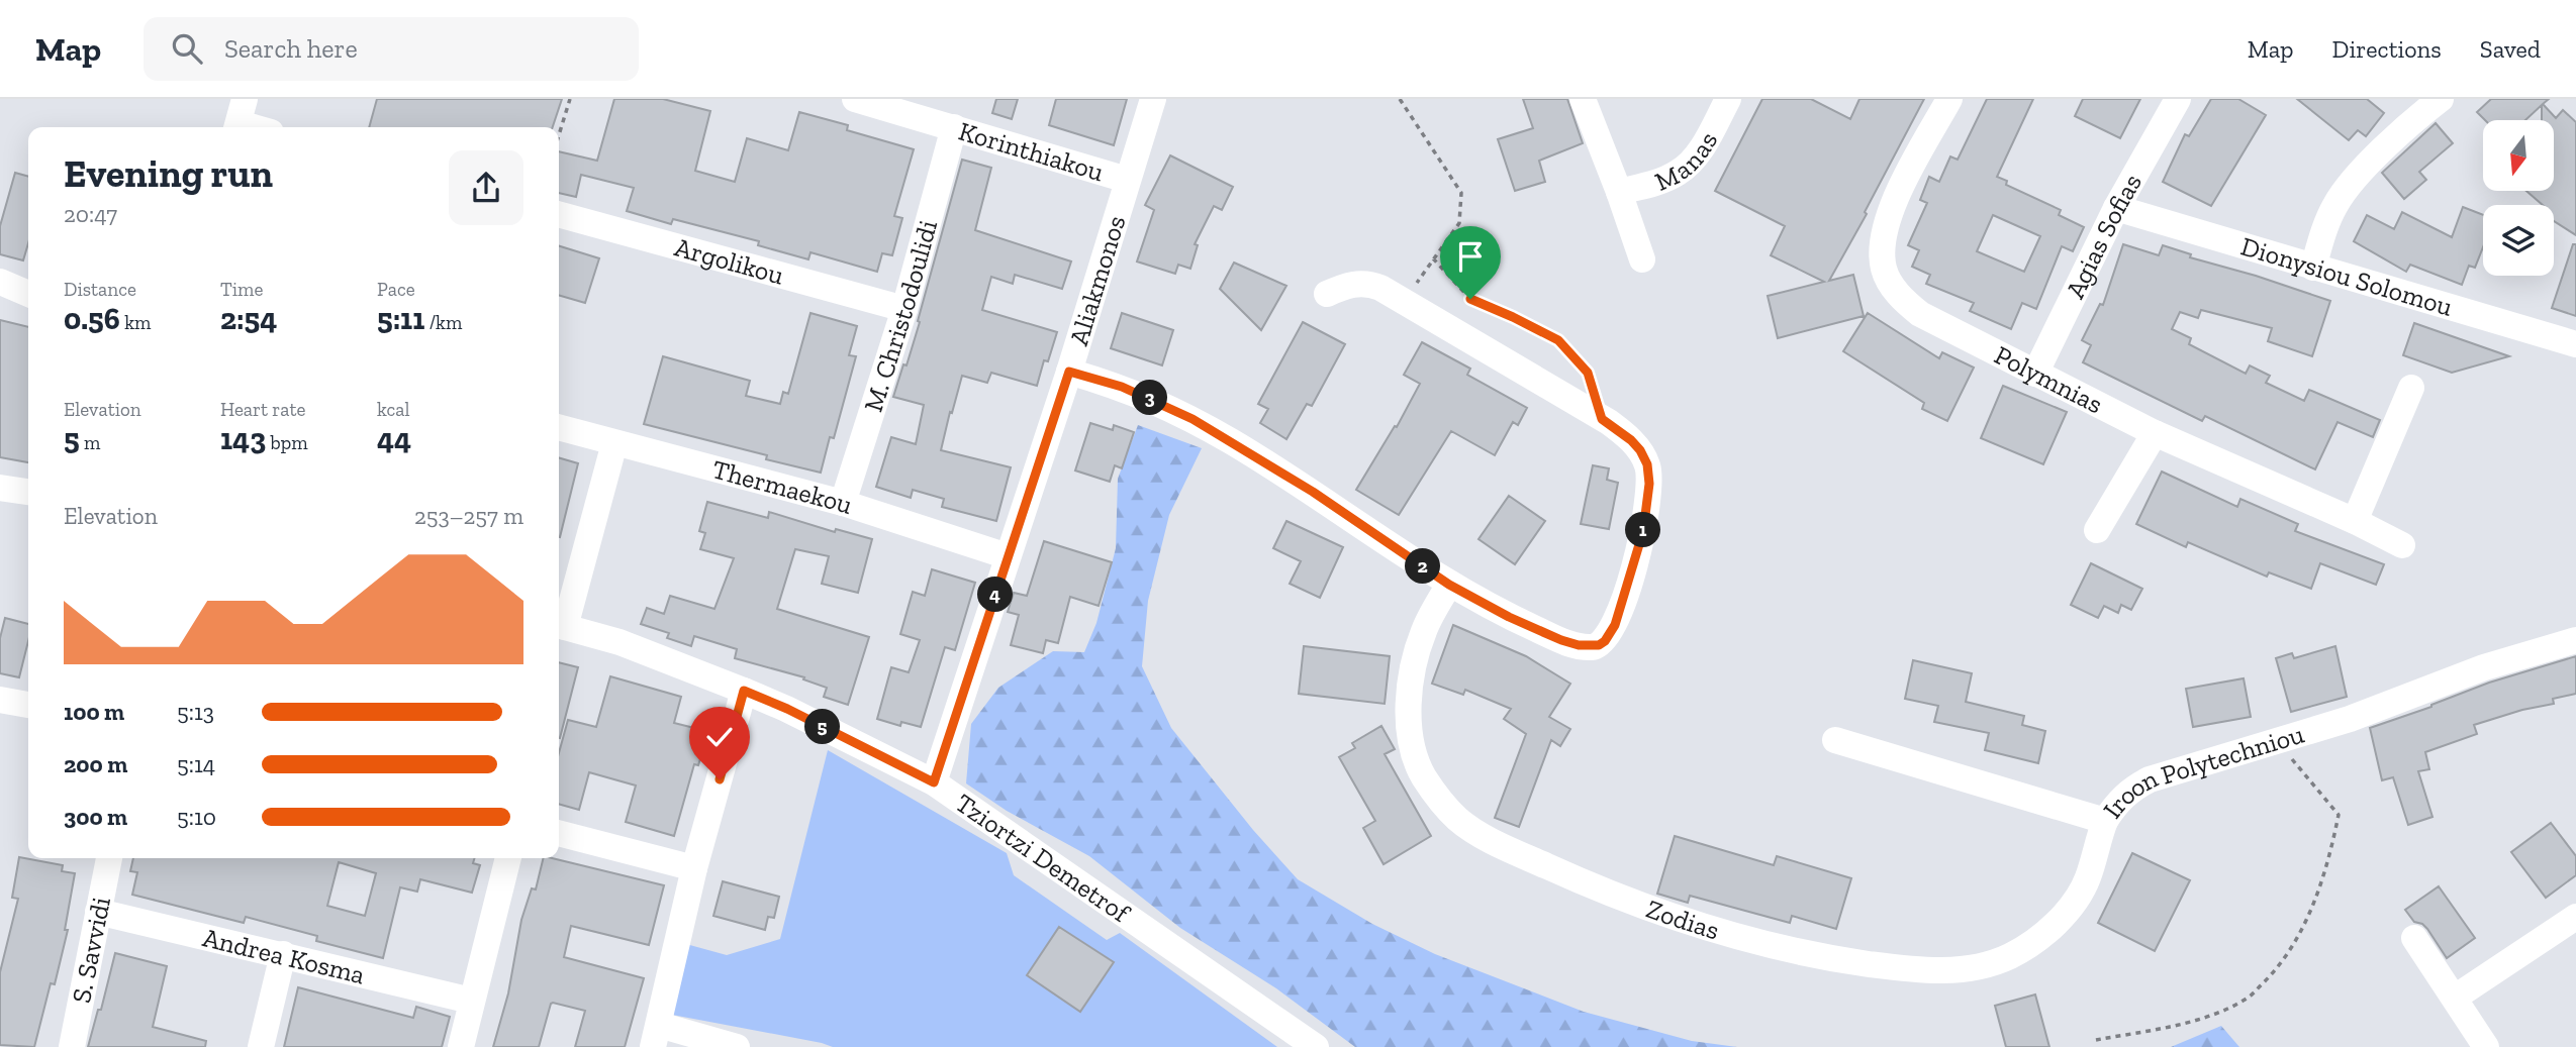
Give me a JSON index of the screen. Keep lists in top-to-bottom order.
{
  "streets": {
    "street": [
      "Korinthiakou",
      "Manas",
      "Agias Sofias",
      "Argolikou",
      "Dionysiou Solomou",
      "Aliakmonos",
      "M. Christodoulidi",
      "Polymnias",
      "Thermaekou",
      "Iroon Polytechniou",
      "Tziortzi Demetrof",
      "Zodias",
      "S. Savvidi",
      "Andrea Kosma"
    ]
  },
  "crossings": [
    ["Korinthiakou", "Aliakmonos"],
    ["Korinthiakou", "M. Christodoulidi"],
    ["Agias Sofias", "Dionysiou Solomou"],
    ["Agias Sofias", "Polymnias"],
    ["Argolikou", "M. Christodoulidi"],
    ["Aliakmonos", "Thermaekou"],
    ["Aliakmonos", "Tziortzi Demetrof"],
    ["M. Christodoulidi", "Thermaekou"],
    ["Iroon Polytechniou", "Zodias"],
    ["S. Savvidi", "Andrea Kosma"]
  ],
  "north": "bottom",
  "page": {
    "header": "Map",
    "search": "Search here",
    "nav": ["Map", "Directions", "Saved"],
    "heading": ["Evening run", "20:47"],
    "stats": [
      ["Distance", "0.56 km"],
      ["Time", "2:54"],
      ["Pace", "5:11 /km"],
      ["Elevation", "5 m"],
      ["Heart rate", "143 bpm"],
      ["kcal", "44"]
    ],
    "pins": [
      "3",
      "1",
      "2",
      "4",
      "5"
    ],
    "chart": ["Elevation", "253–257 m"],
    "list": [
      {
        "name": "100 m",
        "note": "5:13"
      },
      {
        "name": "200 m",
        "note": "5:14"
      },
      {
        "name": "300 m",
        "note": "5:10"
      }
    ]
  }
}
